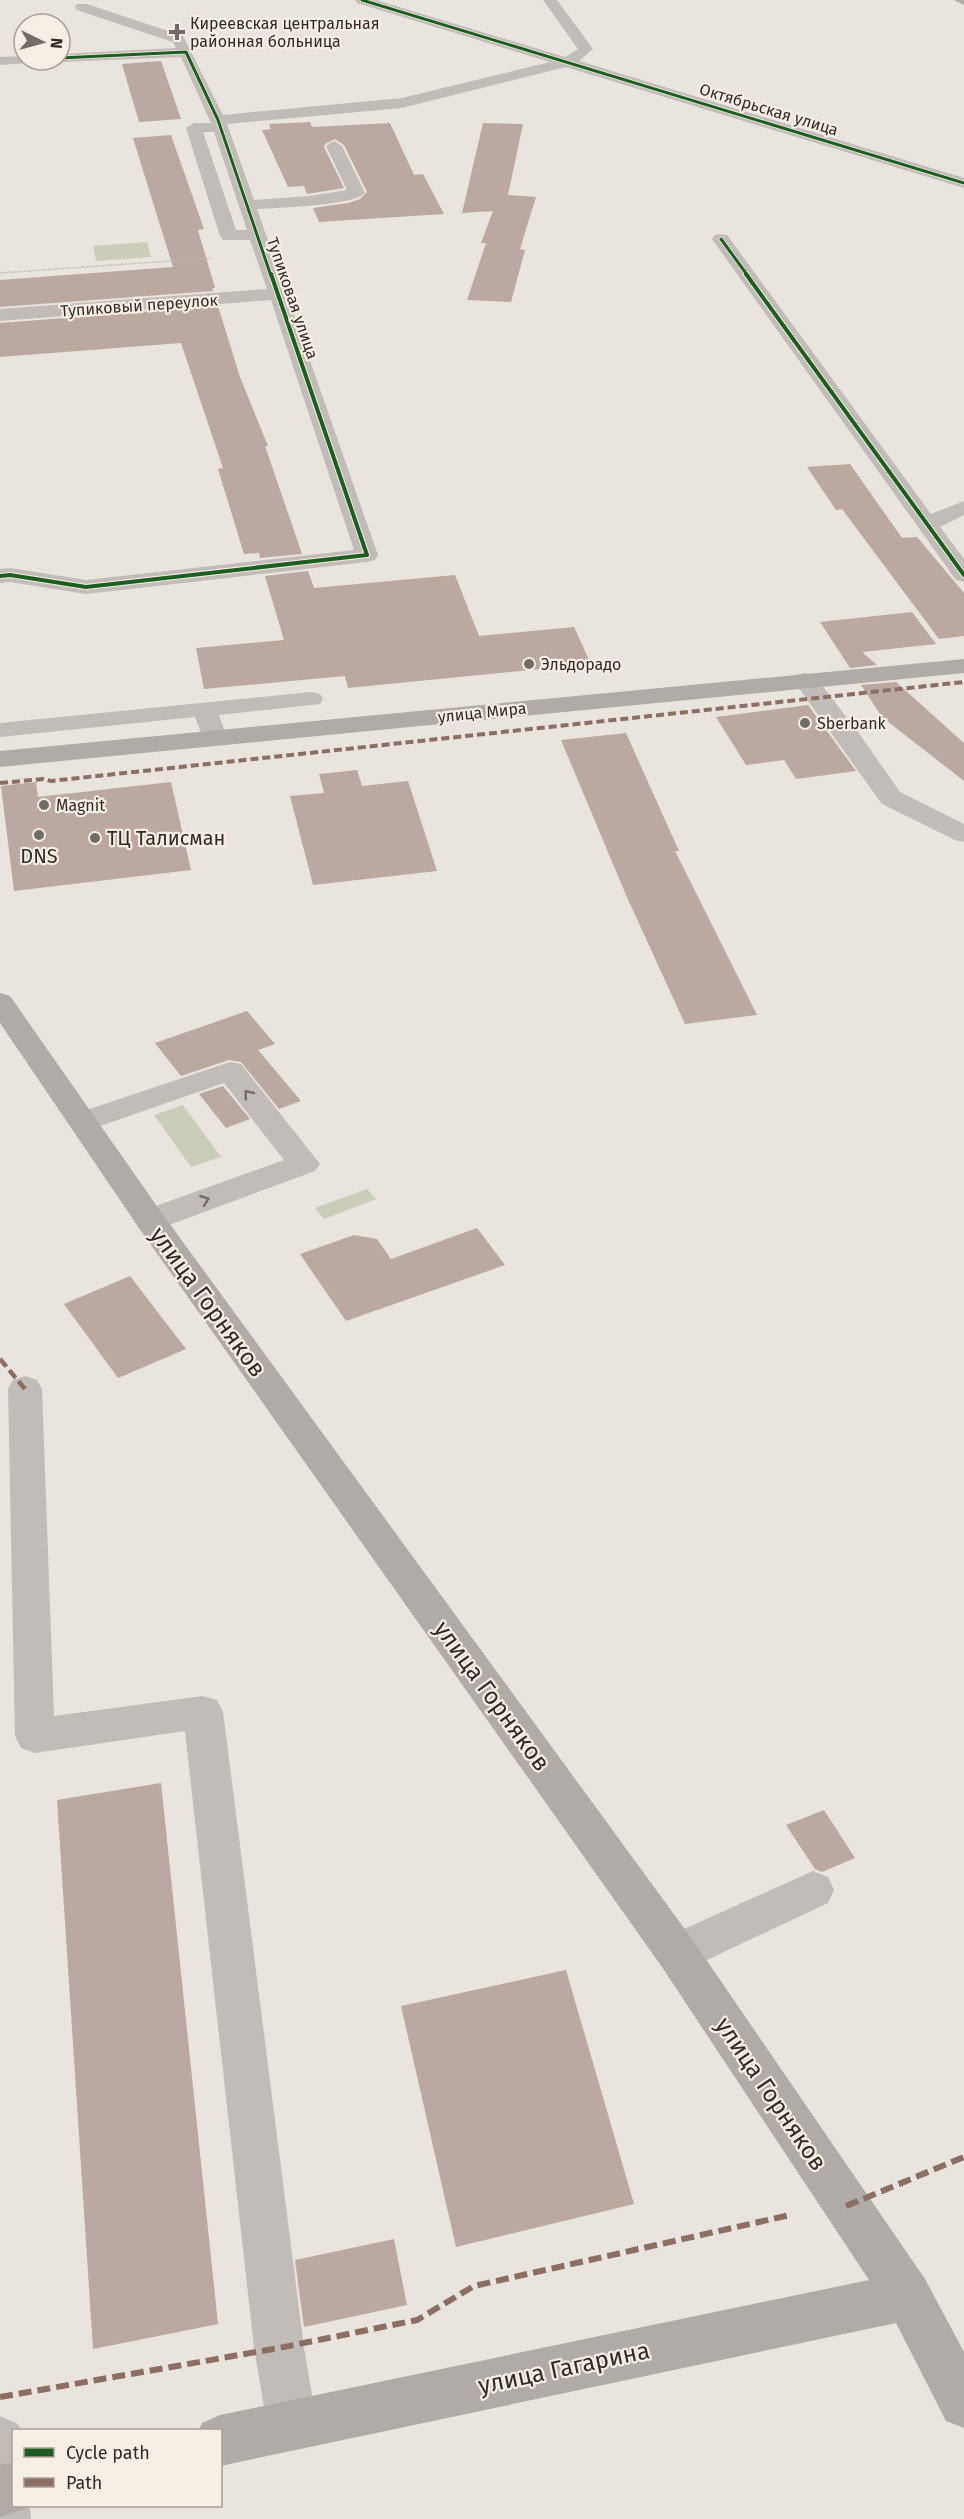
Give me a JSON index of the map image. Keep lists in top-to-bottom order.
{
  "streets": {
    "main road": ["улица Мира", "улица Горняков", "улица Гагарина"],
    "street": ["Октябрьская улица", "Тупиковая улица", "Тупиковый переулок"]
  },
  "crossings": [
    ["Тупиковая улица", "Тупиковый переулок"],
    ["улица Горняков", "улица Гагарина"]
  ],
  "places": {
    "health": ["Киреевская центральная районная больница"],
    "other": [
      "Эльдорадо",
      "Sberbank",
      "Magnit",
      "DNS",
      "ТЦ Талисман"
    ]
  },
  "legend": ["Cycle path", "Path"],
  "north": "right"
}
